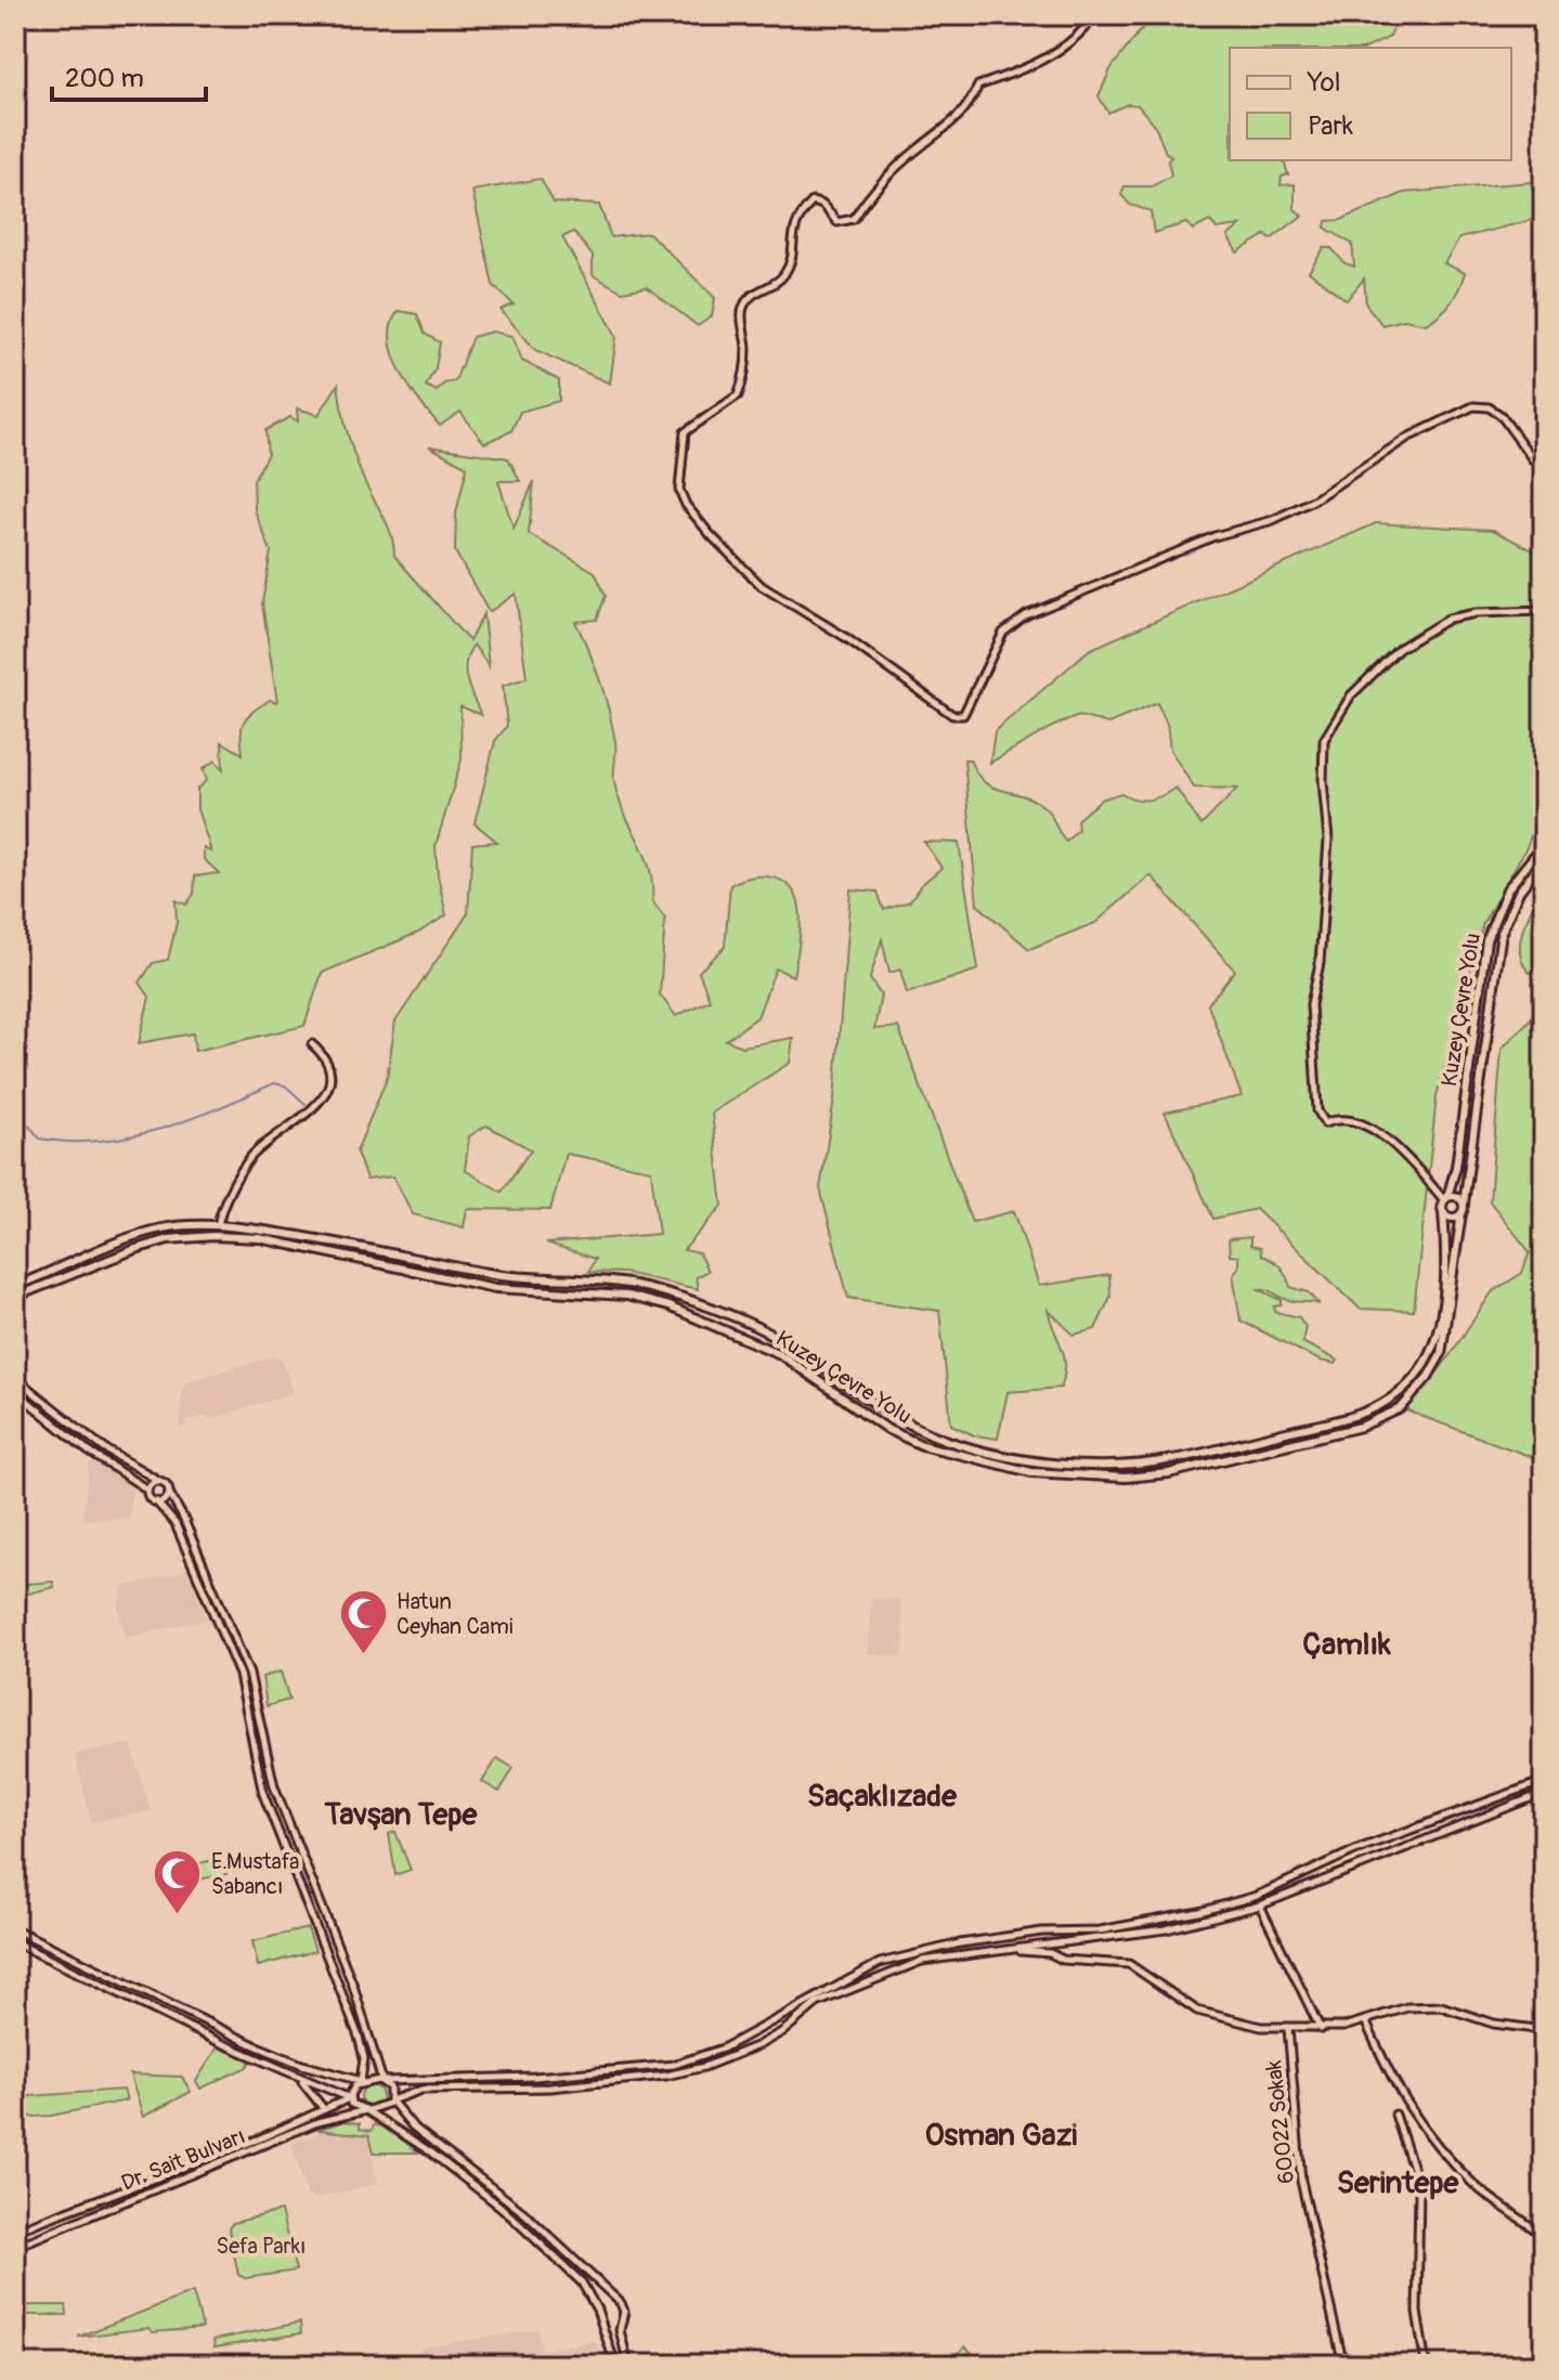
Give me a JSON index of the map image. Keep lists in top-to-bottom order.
{
  "streets": {
    "main road": ["Kuzey Çevre Yolu"],
    "street": ["60022 Sokak", "Dr. Sait Bulvarı"]
  },
  "districts": [
    "Çamlık",
    "Saçaklızade",
    "Tavşan Tepe",
    "Osman Gazi",
    "Serintepe"
  ],
  "parks": ["Sefa Parkı"],
  "places": {
    "mosque": ["Hatun Ceyhan Cami", "E.Mustafa Sabancı"]
  },
  "legend": ["Yol", "Park"],
  "scale_bar": "200 m"
}
